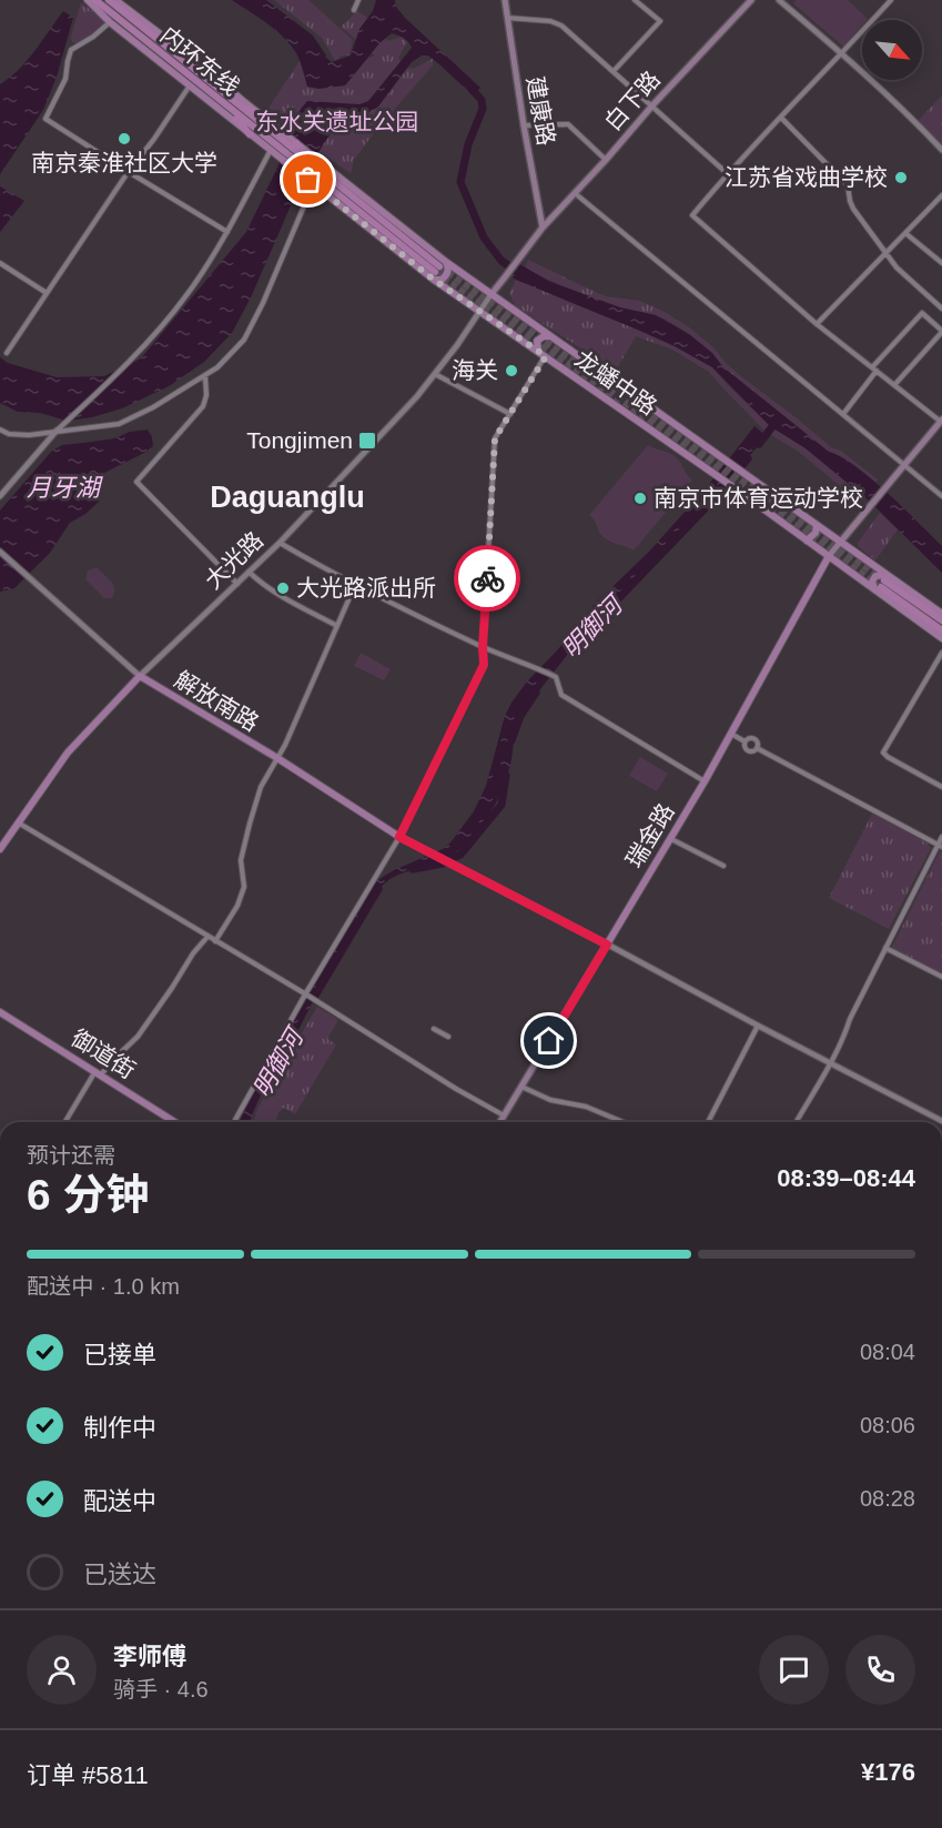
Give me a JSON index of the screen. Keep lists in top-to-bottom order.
{
  "streets": {
    "highway": ["内环东线"],
    "main road": [
      "白下路",
      "建康路",
      "龙蟠中路",
      "瑞金路",
      "御道街"
    ],
    "street": ["大光路", "解放南路"]
  },
  "crossings": [
    ["白下路", "建康路"],
    ["白下路", "龙蟠中路"],
    ["白下路", "大光路"],
    ["龙蟠中路", "大光路"],
    ["龙蟠中路", "瑞金路"],
    ["大光路", "解放南路"]
  ],
  "districts": ["Daguanglu"],
  "water": ["月牙湖", "明御河"],
  "parks": ["东水关遗址公园"],
  "places": {
    "other": [
      "南京秦淮社区大学",
      "江苏省戏曲学校",
      "海关",
      "南京市体育运动学校",
      "大光路派出所"
    ],
    "transit": ["Tongjimen"]
  },
  "north": "bottom right",
  "page": {
    "heading": ["6 分钟", "预计还需", "08:39–08:44"],
    "panel": [
      "李师傅",
      "骑手 · 4.6",
      "订单 #5811",
      "¥176"
    ],
    "bar": "配送中 · 1.0 km",
    "list": [
      ["已接单", "08:04"],
      ["制作中", "08:06"],
      ["配送中", "08:28"],
      "已送达"
    ]
  }
}
